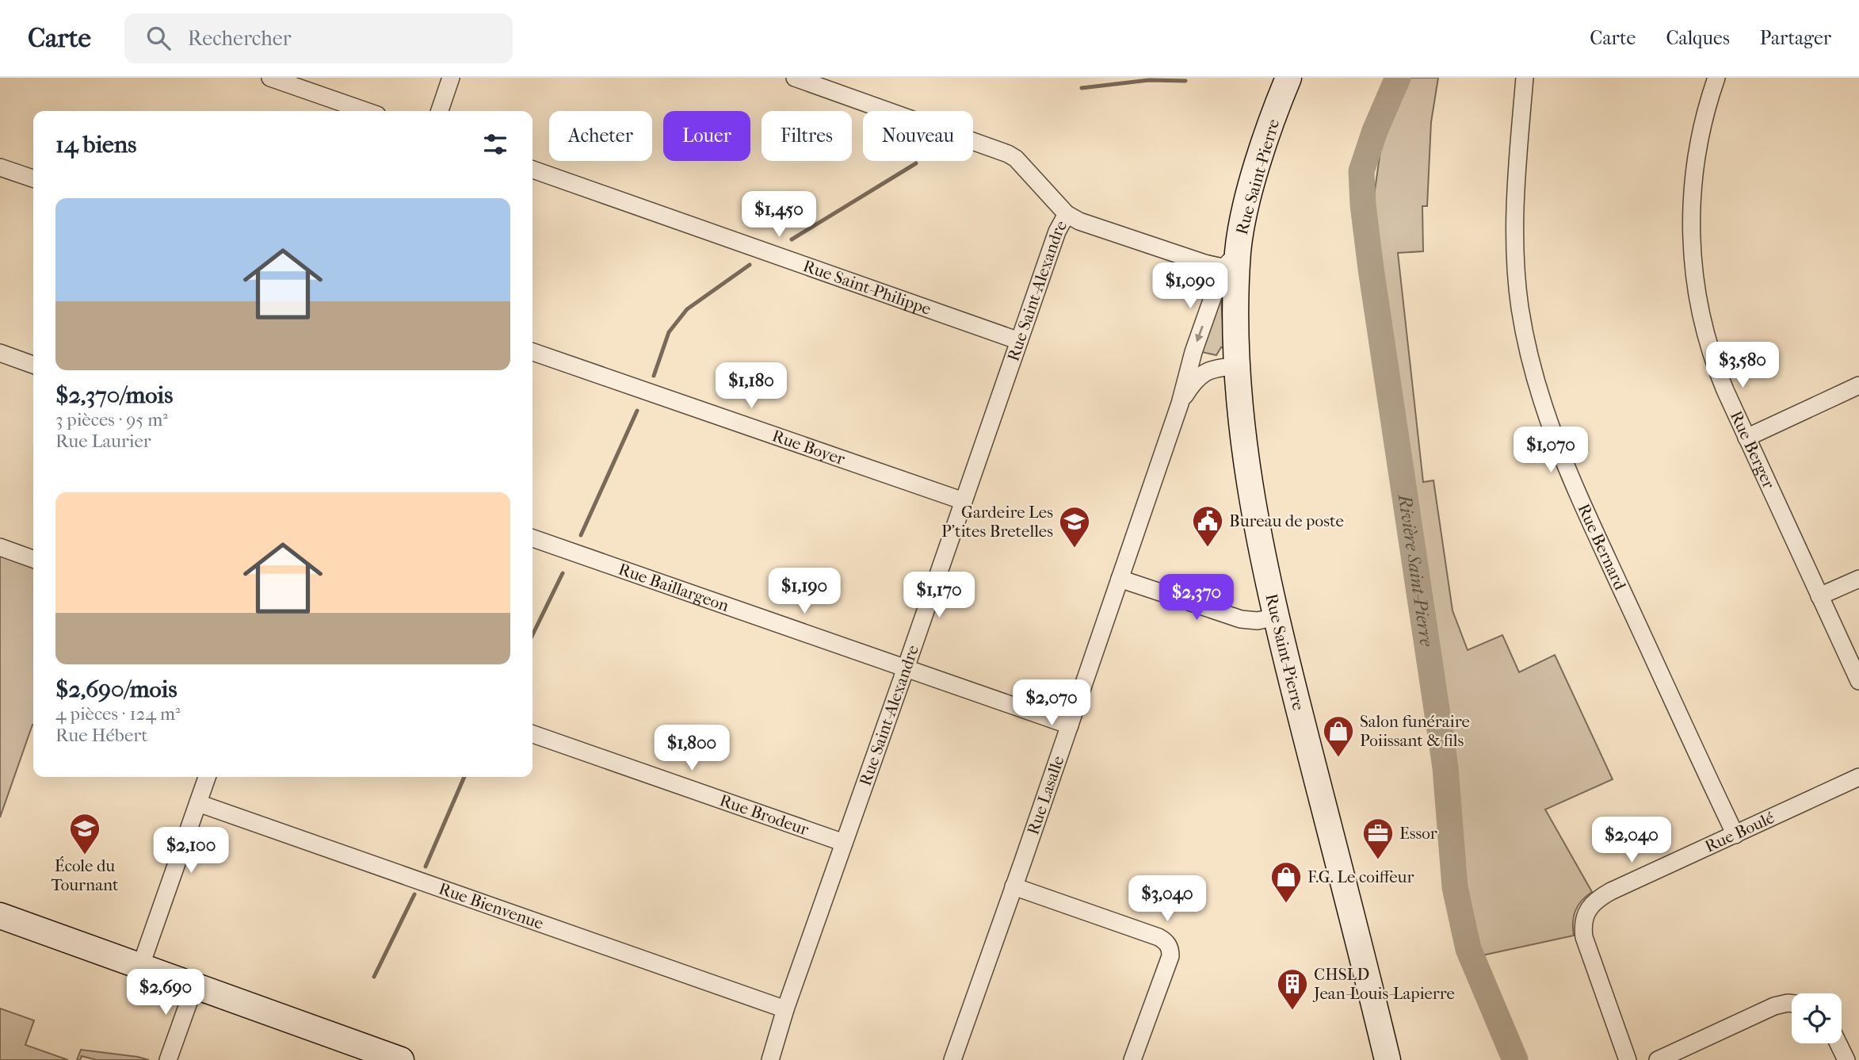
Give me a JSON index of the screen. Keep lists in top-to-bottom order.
{
  "streets": {
    "main road": ["Rue Saint-Pierre"],
    "street": [
      "Rue Saint-Philippe",
      "Rue Saint-Alexandre",
      "Rue Boyer",
      "Rue Berger",
      "Rue Bernard",
      "Rue Baillargeon",
      "Rue Lasalle",
      "Rue Brodeur",
      "Rue Boulé",
      "Rue Bienvenue"
    ]
  },
  "crossings": [
    ["Rue Saint-Pierre", "Rue Lasalle"],
    ["Rue Saint-Philippe", "Rue Saint-Alexandre"],
    ["Rue Saint-Alexandre", "Rue Boyer"],
    ["Rue Saint-Alexandre", "Rue Baillargeon"],
    ["Rue Saint-Alexandre", "Rue Brodeur"],
    ["Rue Saint-Alexandre", "Rue Bienvenue"],
    ["Rue Bernard", "Rue Boulé"],
    ["Rue Baillargeon", "Rue Lasalle"]
  ],
  "water": ["Rivière Saint-Pierre"],
  "places": {
    "public building": ["Bureau de poste"],
    "school or university": ["Gardeire Les P'tites Bretelles", "École du Tournant"],
    "shop": ["Salon funéraire Poiissant & fils", "F.G. Le coiffeur"],
    "office": ["Essor"],
    "building": ["CHSLD Jean-Louis-Lapierre"]
  },
  "page": {
    "header": "Carte",
    "search": "Rechercher",
    "nav": ["Carte", "Calques", "Partager"],
    "chip": [
      "Acheter",
      "Louer",
      "Filtres",
      "Nouveau"
    ],
    "heading": "14 biens",
    "list": [
      {
        "name": "$2,370/mois",
        "note": "3 pièces · 95 m² · Rue Laurier"
      },
      {
        "name": "$2,690/mois",
        "note": "4 pièces · 124 m² · Rue Hébert"
      }
    ],
    "price": [
      "$1,450",
      "$1,090",
      "$3,580",
      "$1,180",
      "$1,070",
      "$1,190",
      "$1,170",
      "$2,370",
      "$2,070",
      "$1,800",
      "$2,040",
      "$2,100",
      "$3,040",
      "$2,690"
    ]
  }
}
